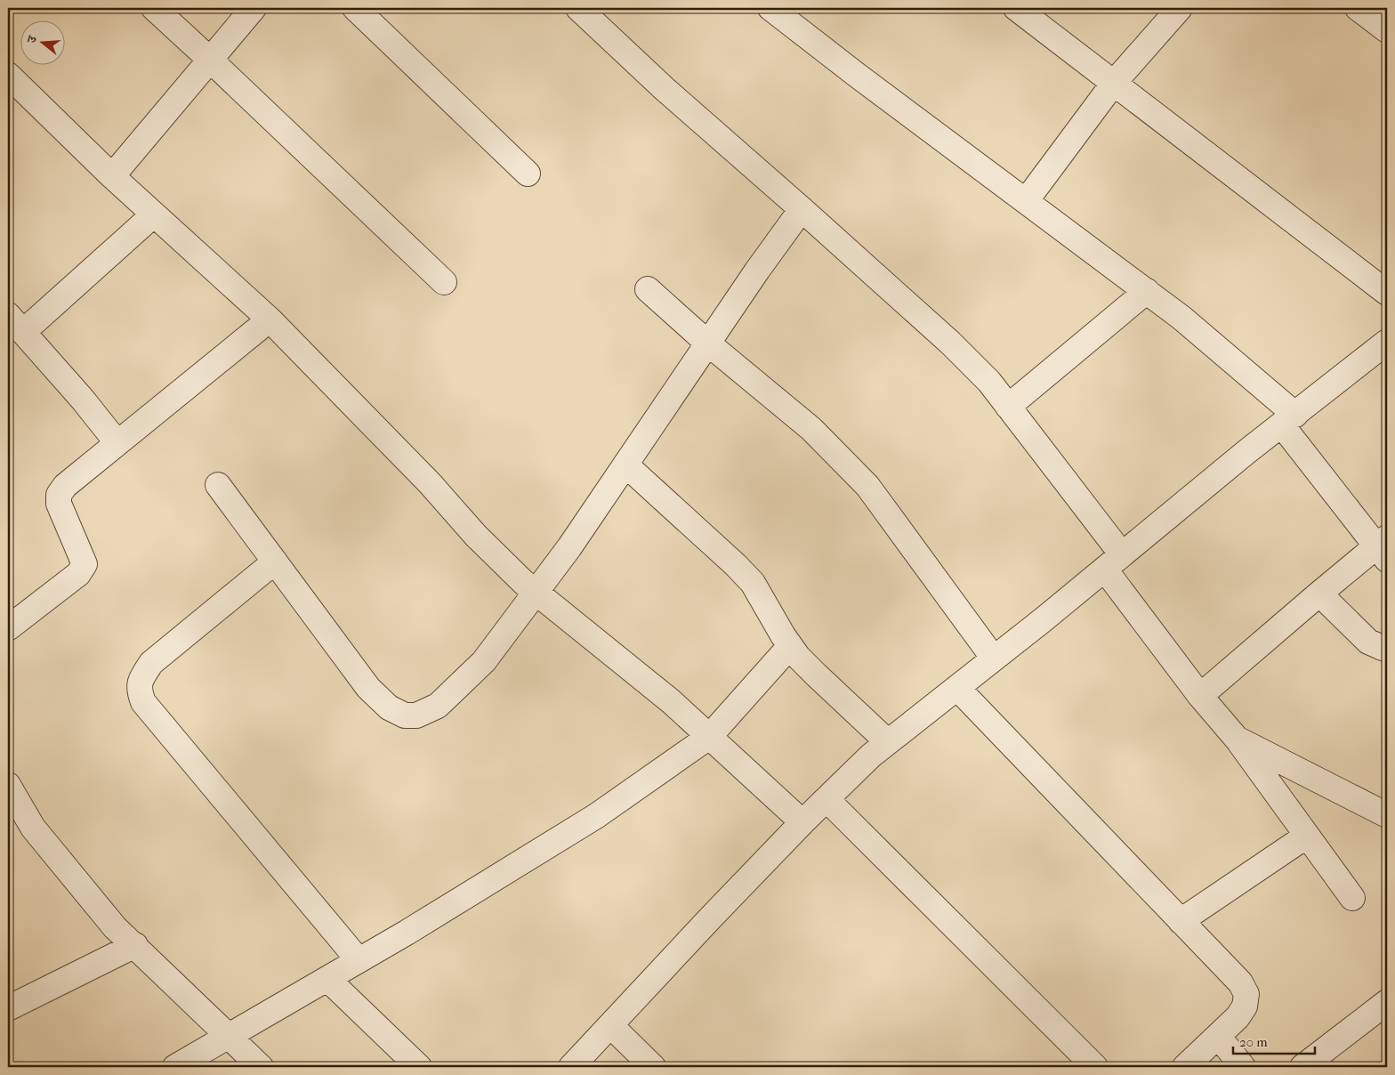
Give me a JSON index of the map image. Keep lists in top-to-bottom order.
{
  "scale_bar": "20 m",
  "north": "left"
}
